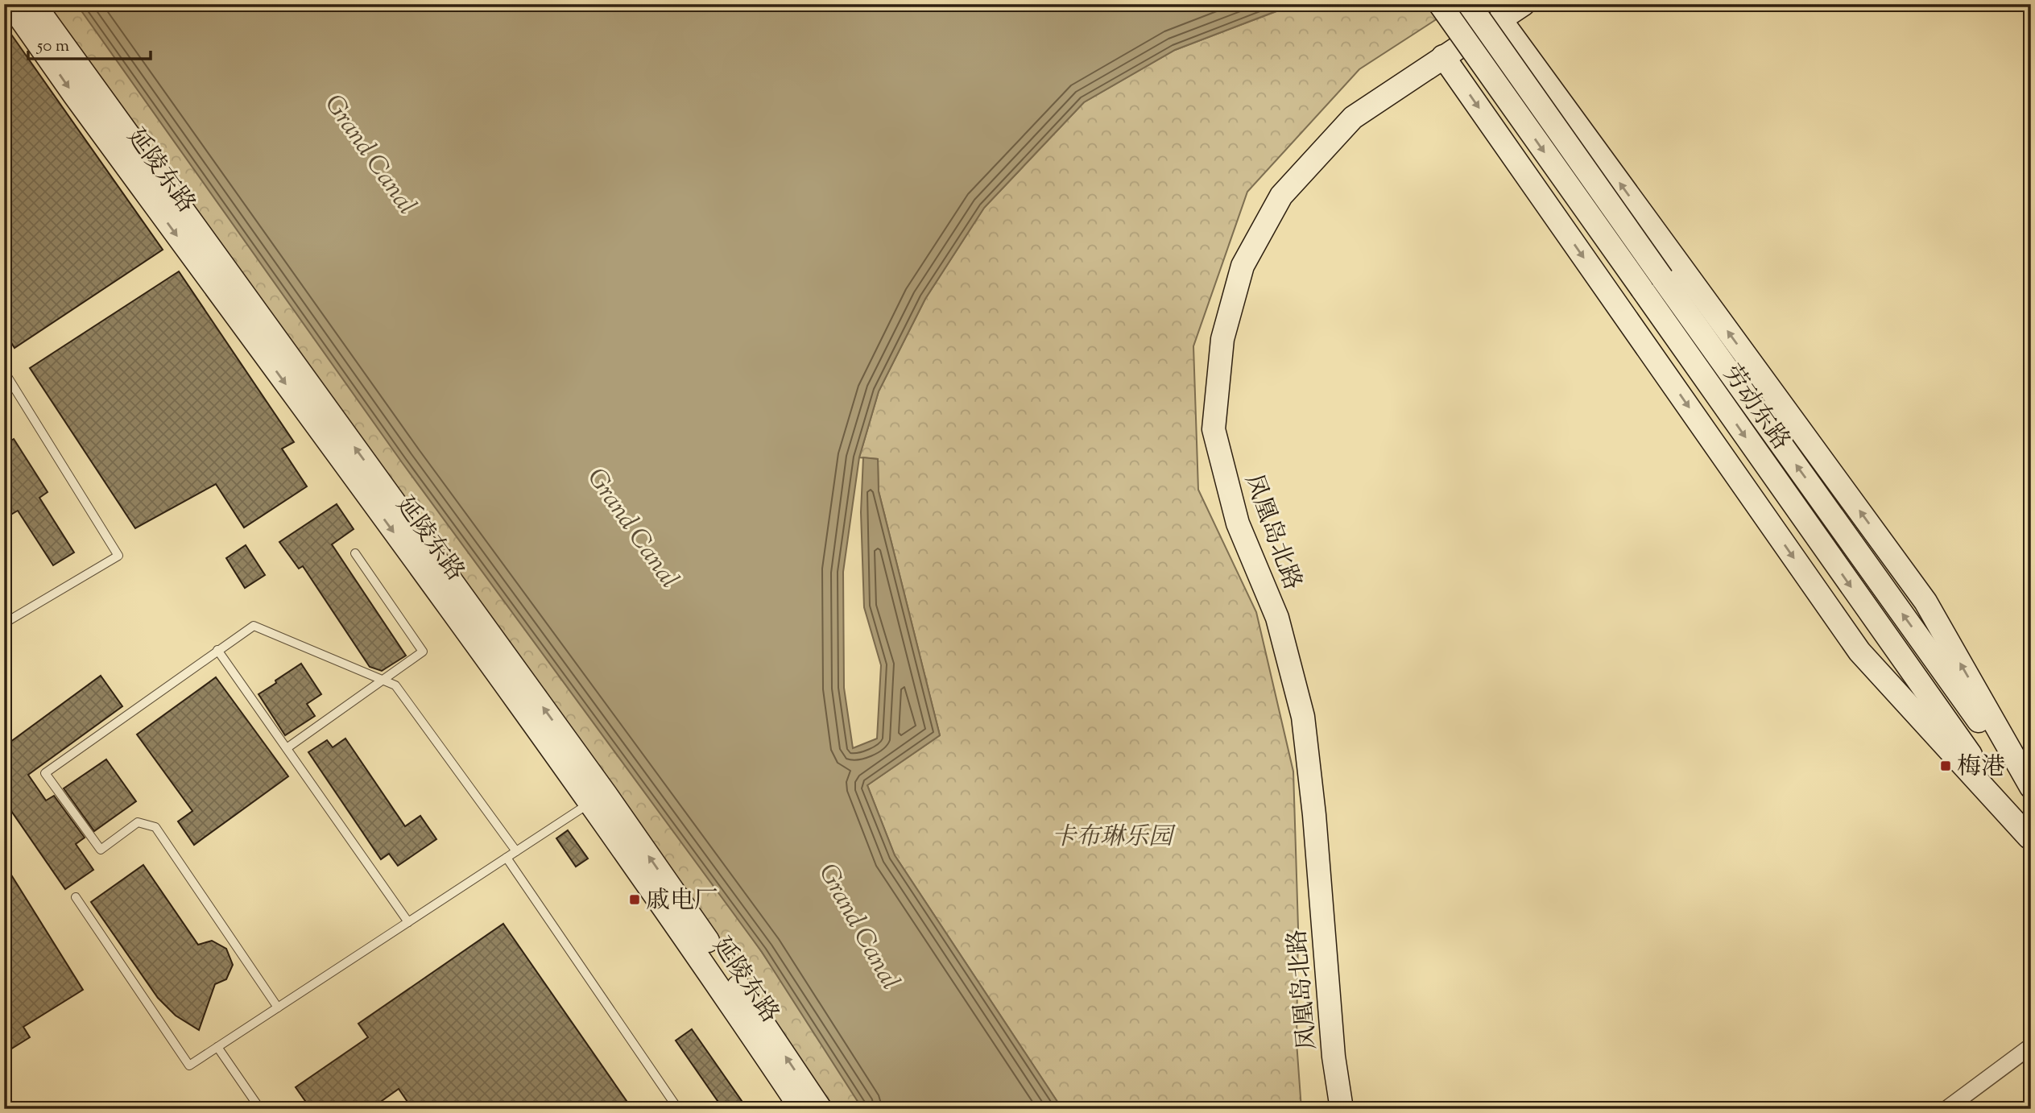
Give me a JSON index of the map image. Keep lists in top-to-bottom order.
{
  "streets": {
    "main road": ["延陵东路", "劳动东路", "凤凰岛北路"]
  },
  "water": ["Grand Canal"],
  "parks": ["卡布琳乐园"],
  "places": {
    "transit": ["梅港", "戚电厂"]
  },
  "scale_bar": "50 m"
}
